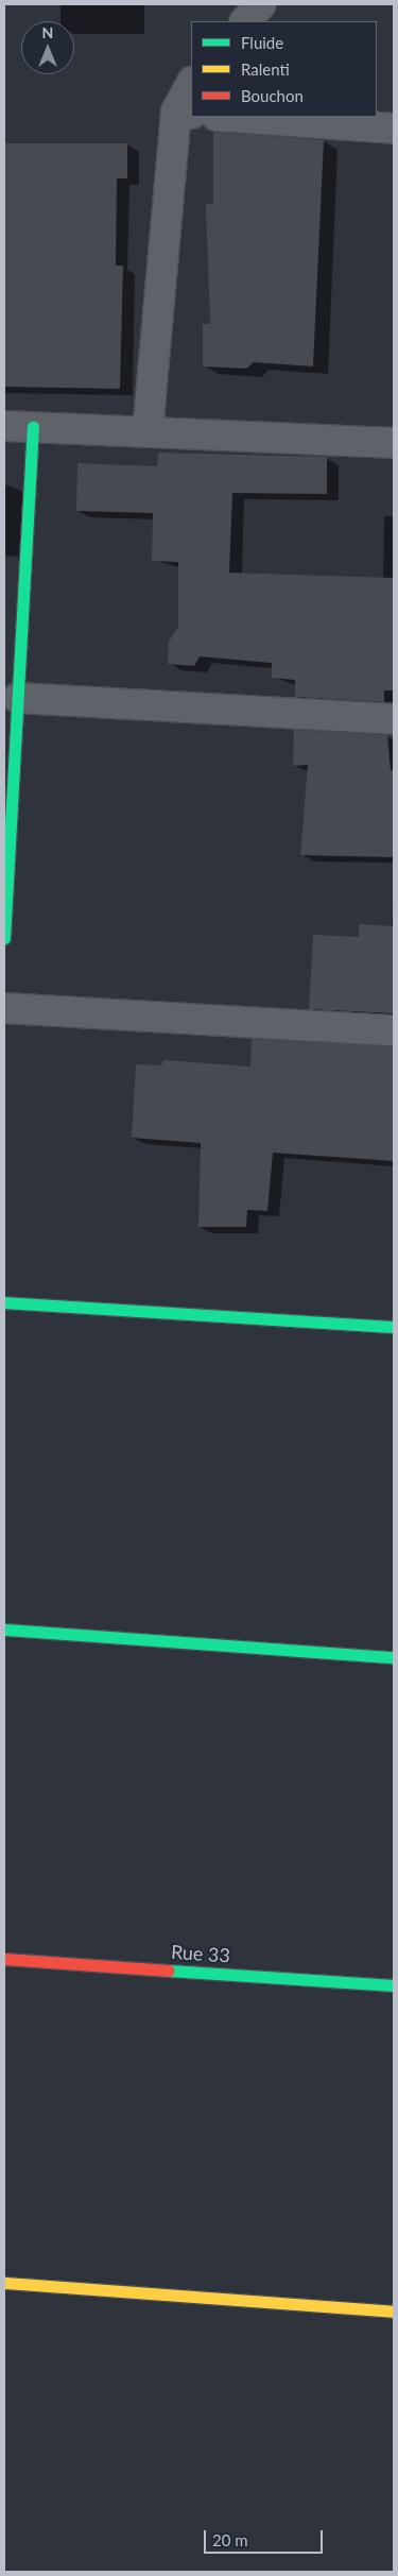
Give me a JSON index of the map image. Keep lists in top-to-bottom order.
{
  "streets": {
    "street": ["Rue 33"]
  },
  "legend": ["Fluide", "Ralenti", "Bouchon"],
  "scale_bar": "20 m",
  "north": "top"
}
